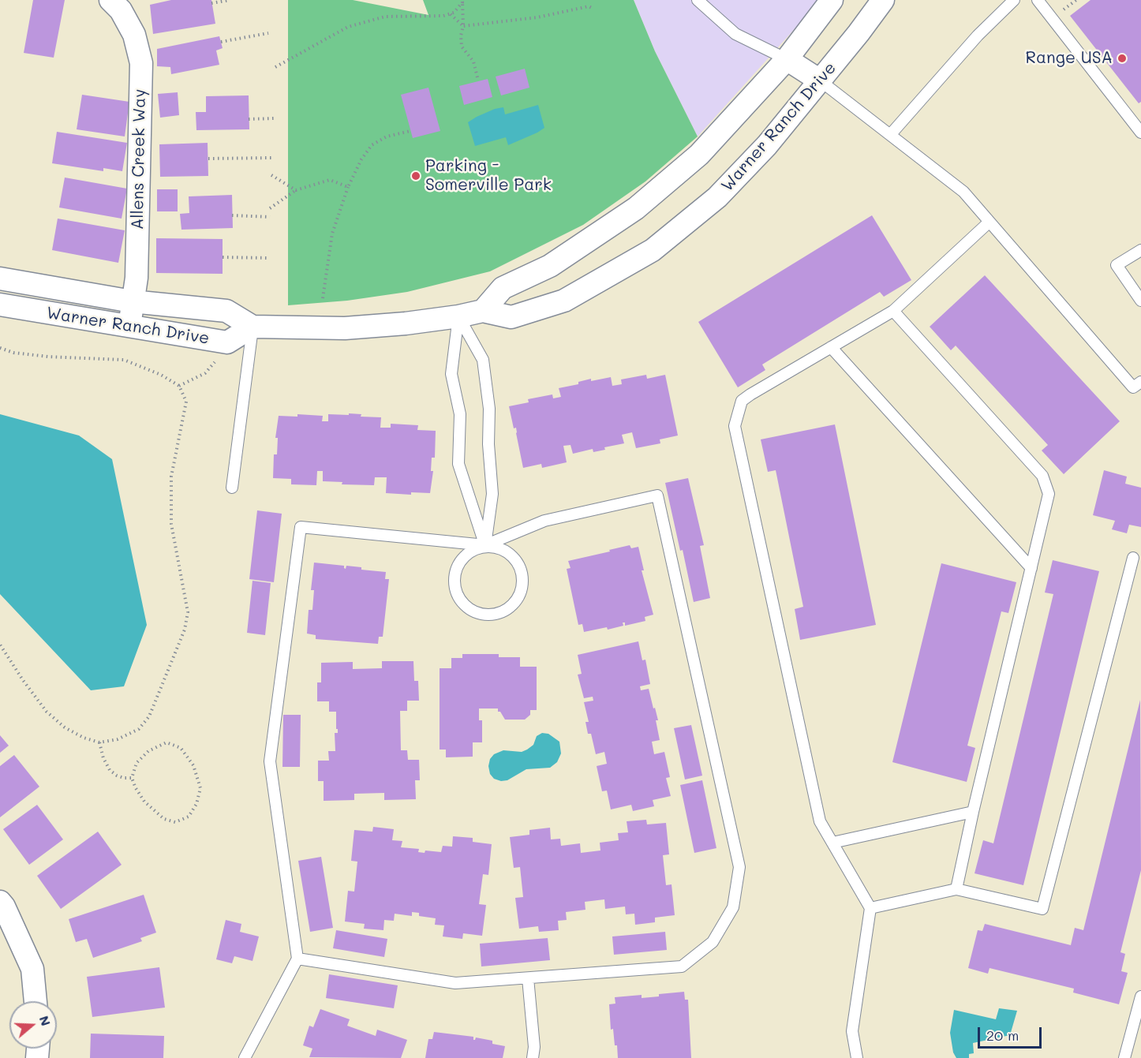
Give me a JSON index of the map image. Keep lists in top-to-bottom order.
{
  "streets": {
    "street": ["Warner Ranch Drive", "Allens Creek Way"]
  },
  "crossings": [
    ["Warner Ranch Drive", "Allens Creek Way"]
  ],
  "places": ["Range USA", "Parking - Somerville Park"],
  "scale_bar": "20 m",
  "north": "right"
}
